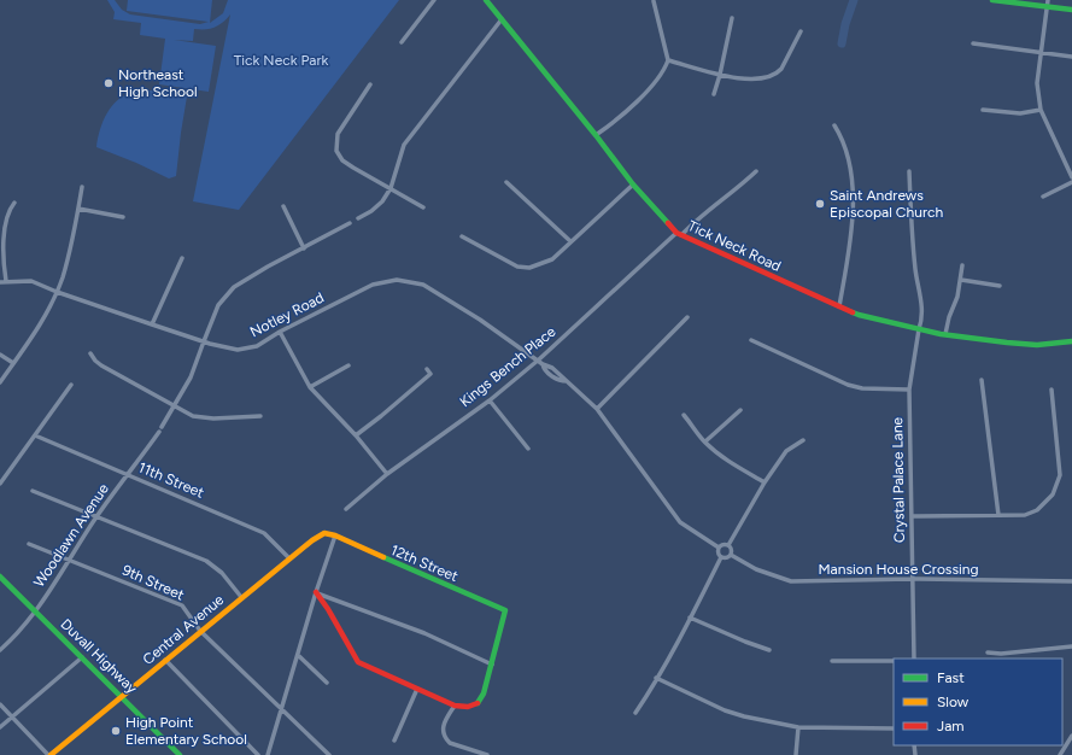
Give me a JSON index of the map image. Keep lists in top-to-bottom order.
{
  "streets": {
    "street": [
      "Tick Neck Road",
      "Notley Road",
      "Kings Bench Place",
      "11th Street",
      "Crystal Palace Lane",
      "Woodlawn Avenue",
      "12th Street",
      "Mansion House Crossing",
      "9th Street",
      "Central Avenue",
      "Duvall Highway"
    ]
  },
  "crossings": [
    ["Tick Neck Road", "Kings Bench Place"],
    ["Tick Neck Road", "Crystal Palace Lane"],
    ["Notley Road", "Kings Bench Place"],
    ["Notley Road", "Woodlawn Avenue"],
    ["11th Street", "Woodlawn Avenue"],
    ["11th Street", "Central Avenue"],
    ["Crystal Palace Lane", "Mansion House Crossing"],
    ["Woodlawn Avenue", "9th Street"],
    ["Woodlawn Avenue", "Duvall Highway"],
    ["12th Street", "Central Avenue"],
    ["9th Street", "Central Avenue"],
    ["Central Avenue", "Duvall Highway"]
  ],
  "parks": ["Tick Neck Park"],
  "places": ["Northeast High School", "Saint Andrews Episcopal Church", "High Point Elementary School"],
  "legend": ["Fast", "Slow", "Jam"]
}
